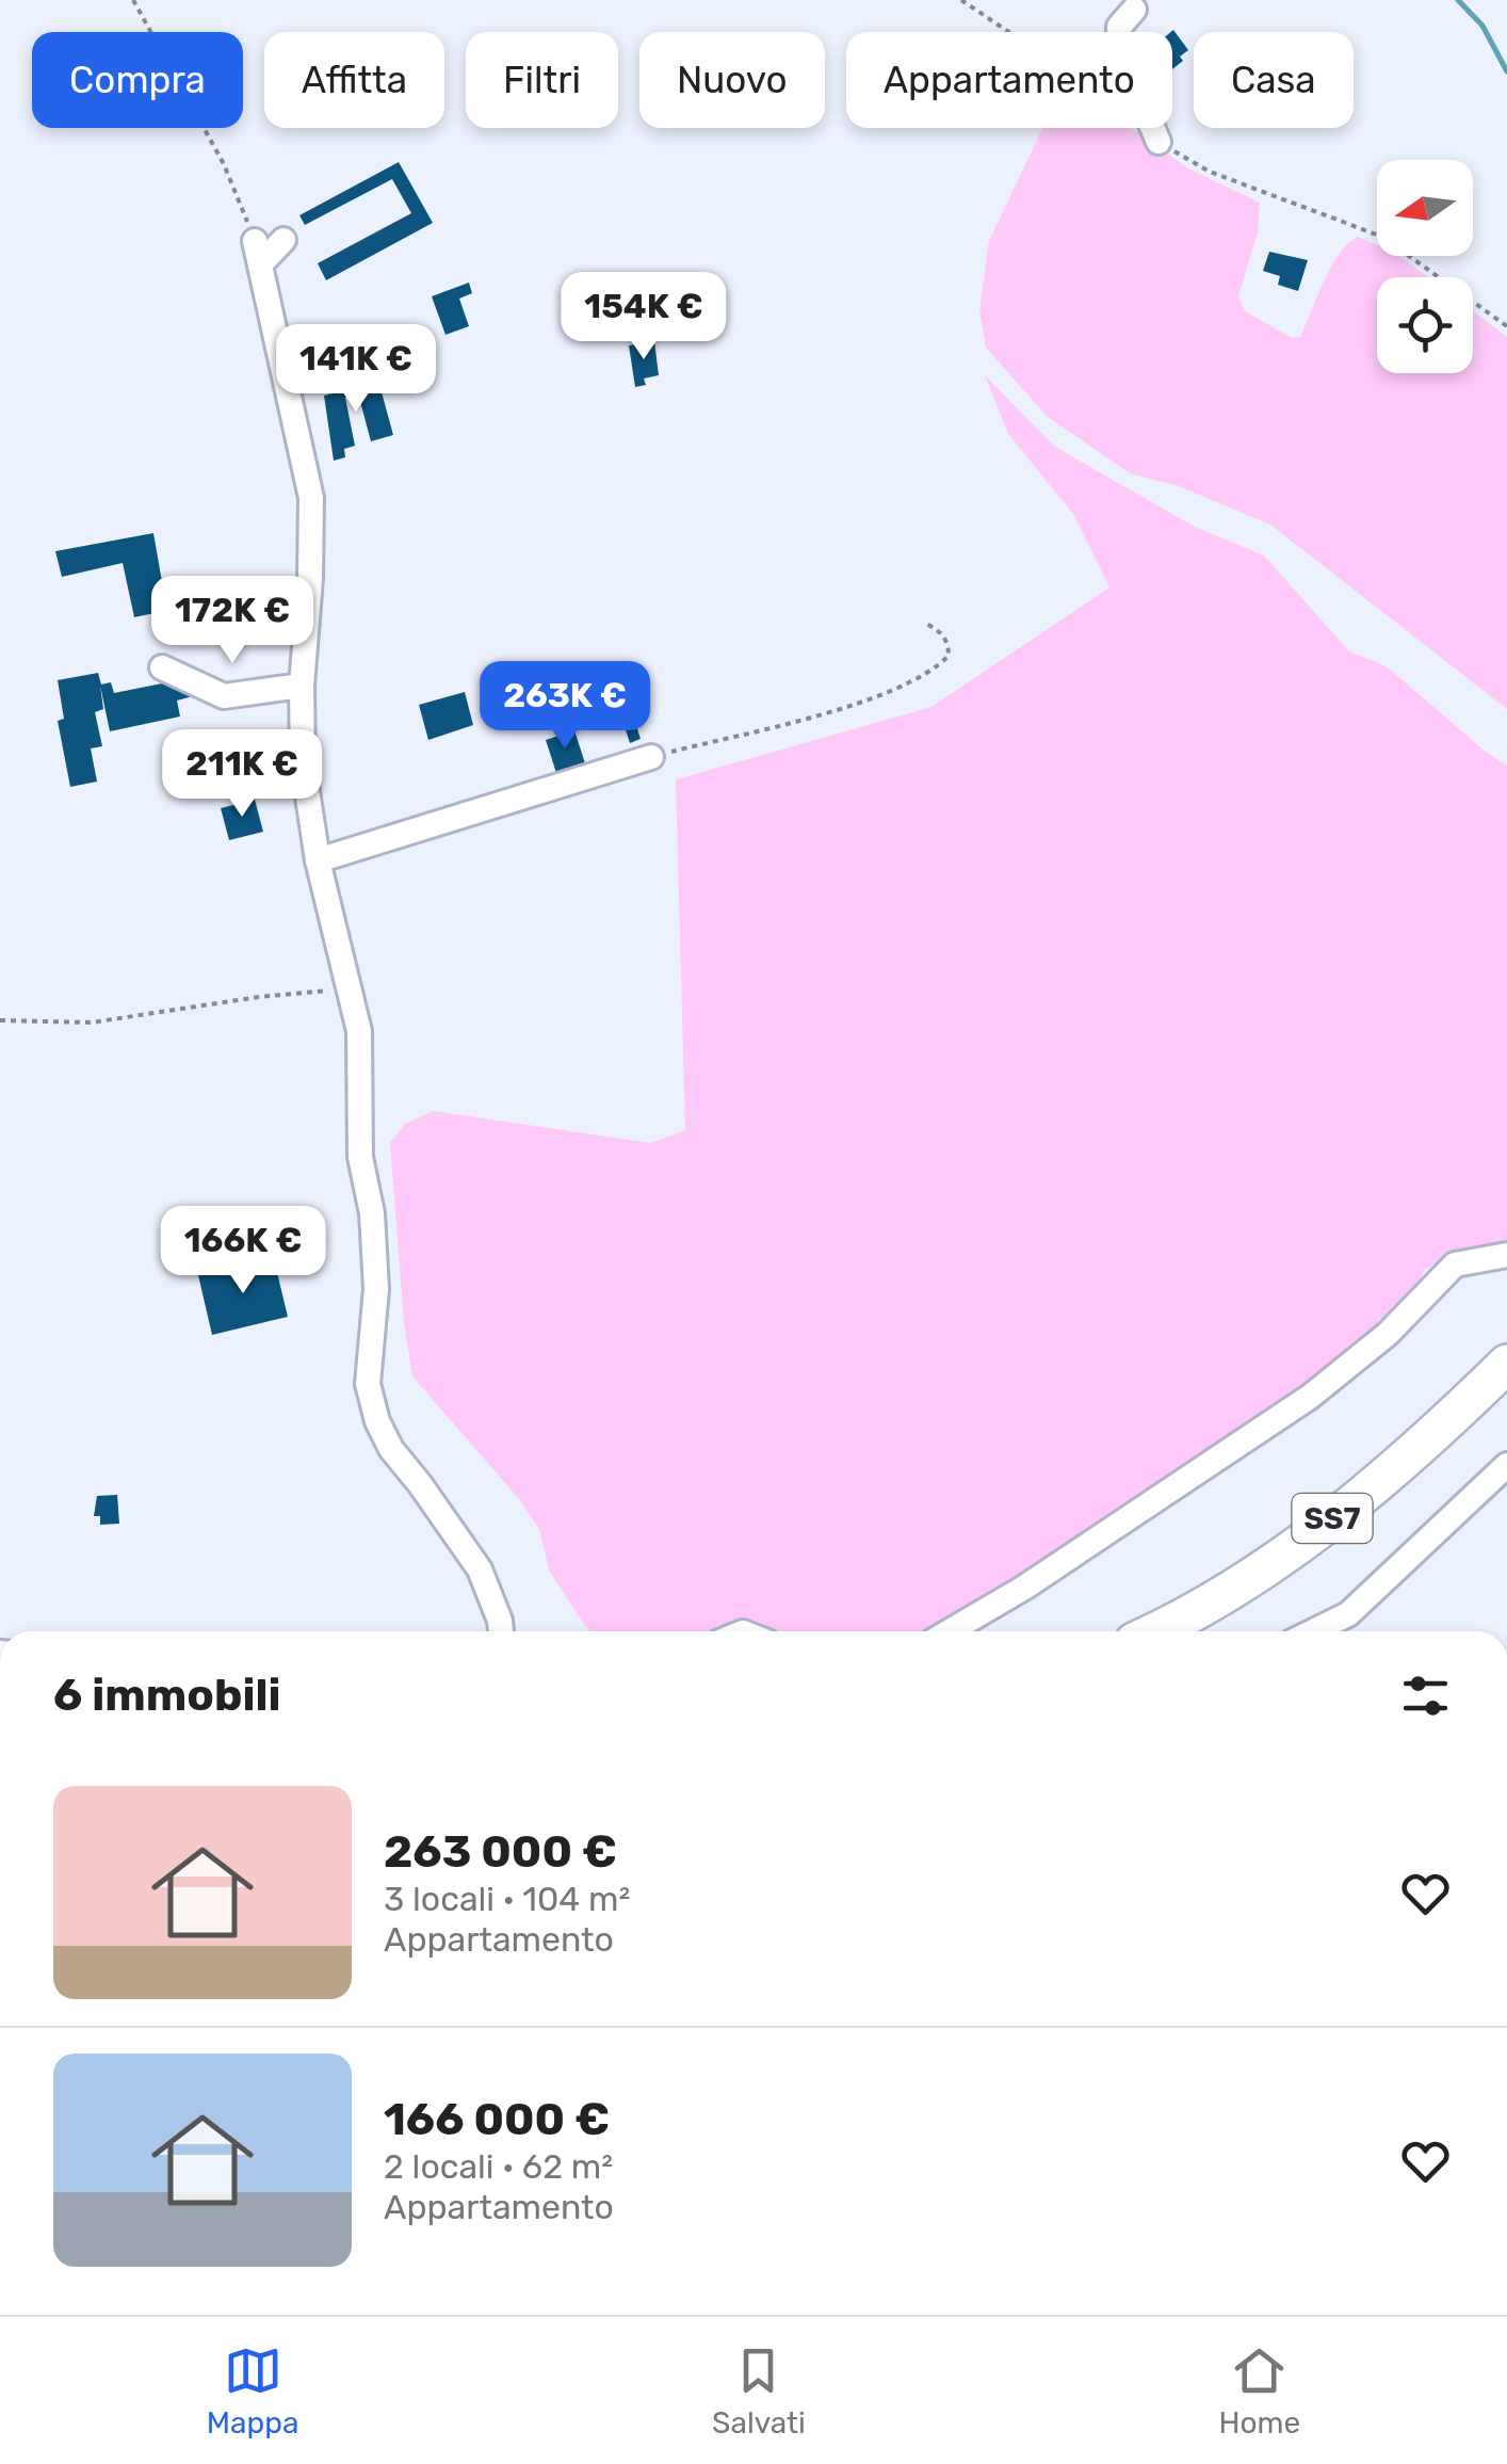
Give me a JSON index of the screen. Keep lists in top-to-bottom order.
{
  "streets": {
    "highway": ["SS7"]
  },
  "north": "left",
  "page": {
    "chip": [
      "Compra",
      "Affitta",
      "Filtri",
      "Nuovo",
      "Appartamento",
      "Casa"
    ],
    "price": [
      "154K €",
      "141K €",
      "172K €",
      "263K €",
      "211K €",
      "166K €"
    ],
    "heading": "6 immobili",
    "list": [
      {
        "name": "263 000 €",
        "note": "3 locali · 104 m² · Appartamento"
      },
      {
        "name": "166 000 €",
        "note": "2 locali · 62 m² · Appartamento"
      }
    ],
    "tabs": ["Mappa", "Salvati", "Home"]
  }
}
